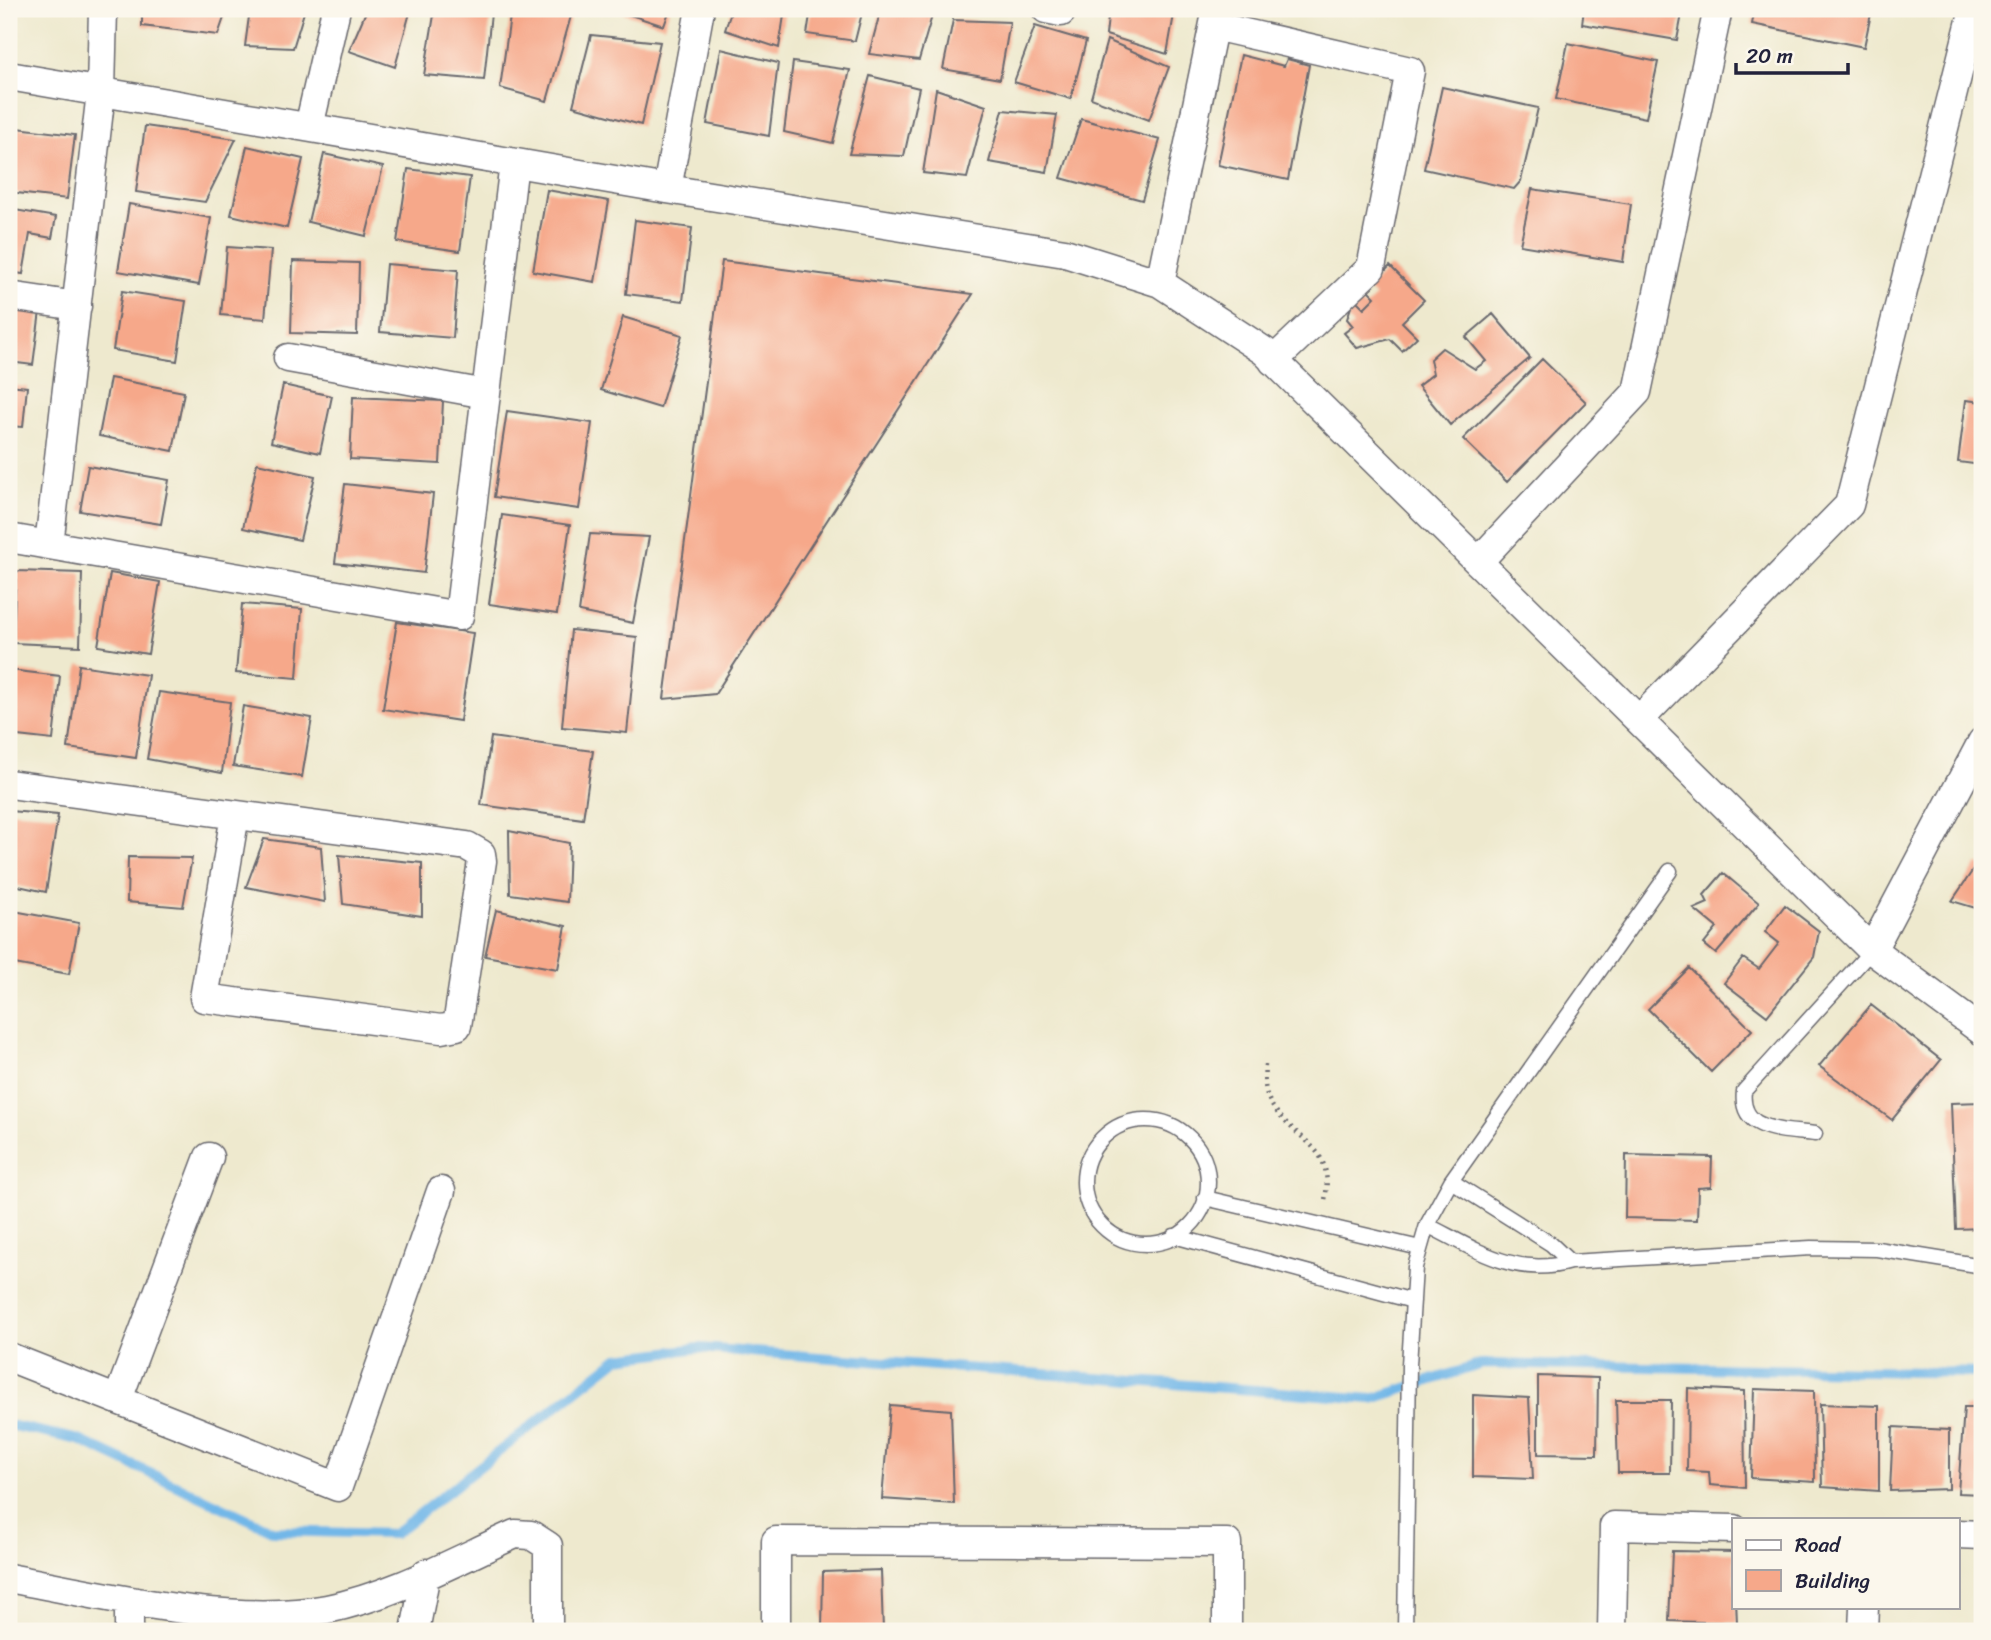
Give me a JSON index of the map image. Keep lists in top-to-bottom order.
{
  "legend": ["Road", "Building"],
  "scale_bar": "20 m"
}
